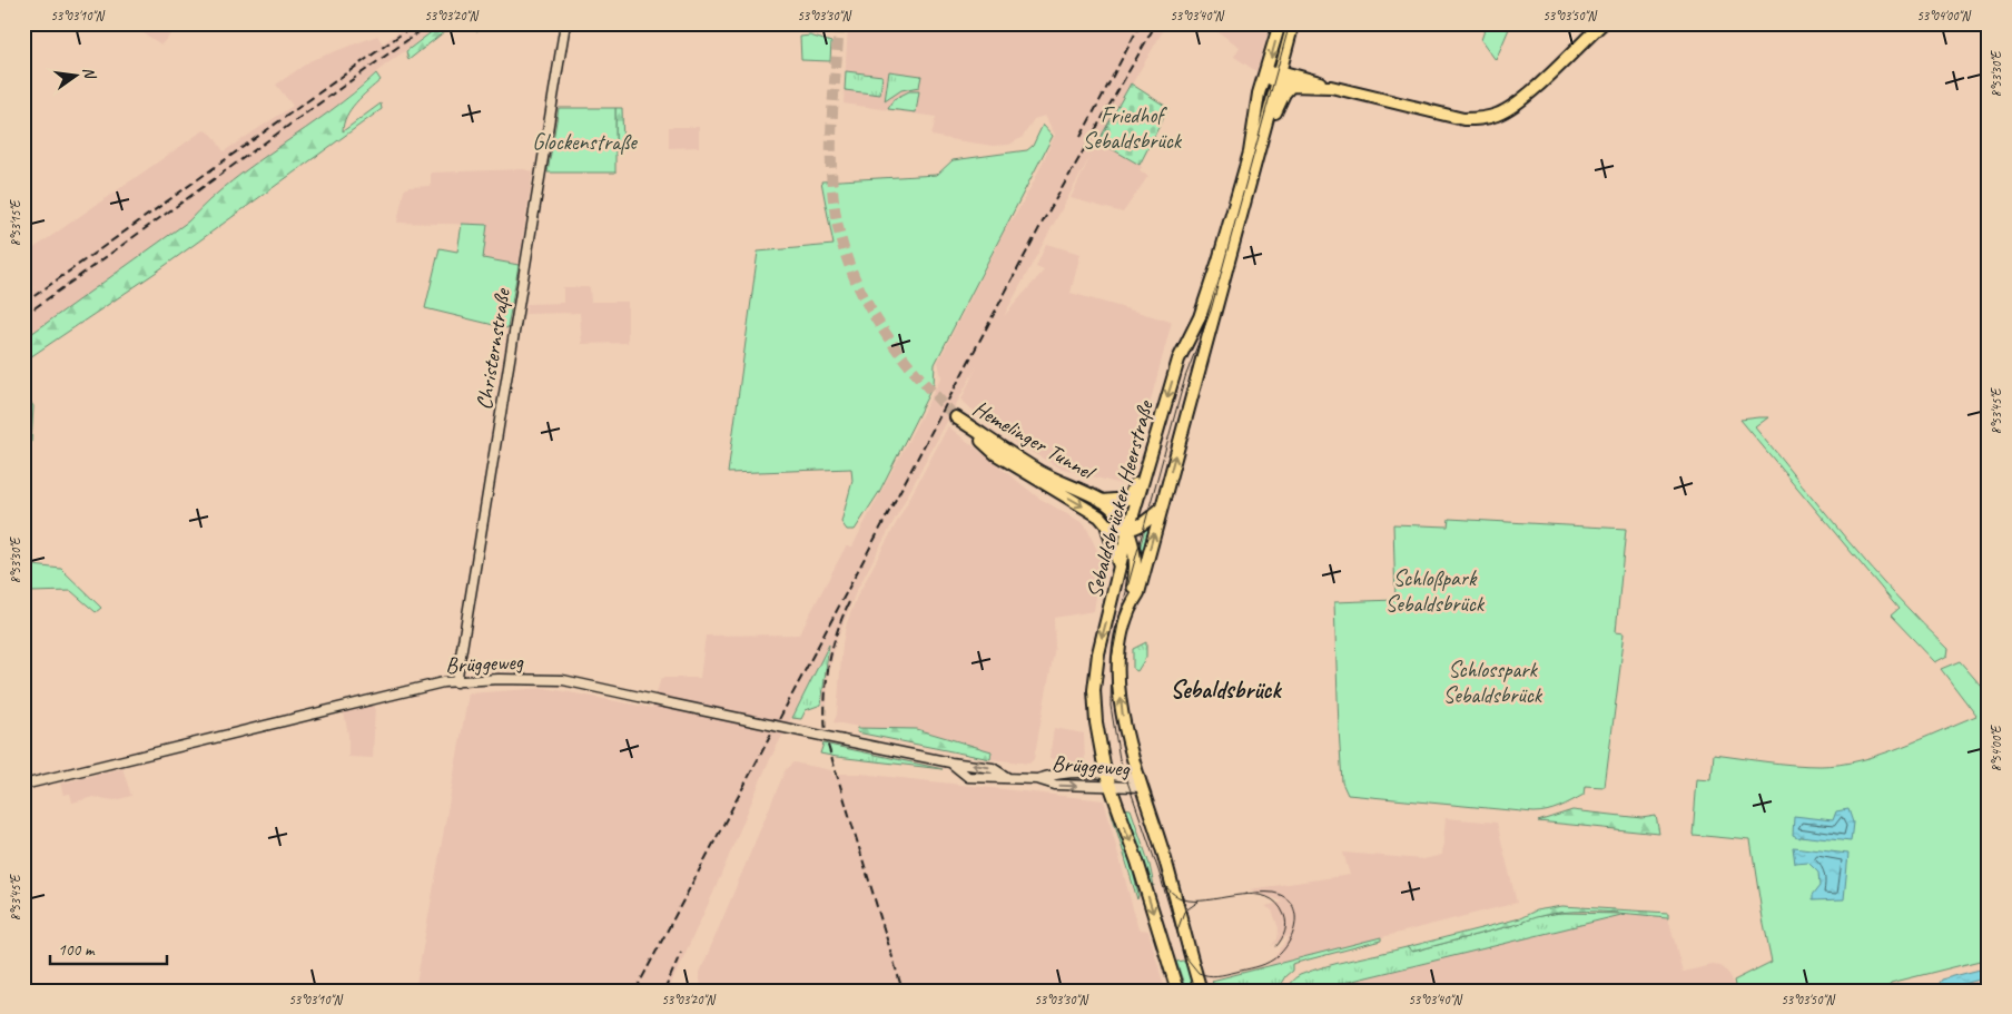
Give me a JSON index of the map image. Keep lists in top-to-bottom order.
{
  "streets": {
    "main road": ["Hemelinger Tunnel", "Sebaldsbrücker Heerstraße"],
    "street": ["Christernstraße", "Brüggeweg"]
  },
  "crossings": [
    ["Christernstraße", "Brüggeweg"],
    ["Hemelinger Tunnel", "Sebaldsbrücker Heerstraße"],
    ["Sebaldsbrücker Heerstraße", "Brüggeweg"]
  ],
  "districts": ["Sebaldsbrück"],
  "parks": [
    "Friedhof Sebaldsbrück",
    "Glockenstraße",
    "Schloßpark Sebaldsbrück",
    "Schlosspark Sebaldsbrück"
  ],
  "scale_bar": "100 m",
  "north": "right",
  "coordinates": [
    "53°03'10\"N",
    "53°03'20\"N",
    "53°03'30\"N",
    "53°03'40\"N",
    "53°03'50\"N",
    "53°04'00\"N",
    "8°53'30\"E",
    "8°53'15\"E",
    "8°53'45\"E",
    "8°54'00\"E"
  ]
}
